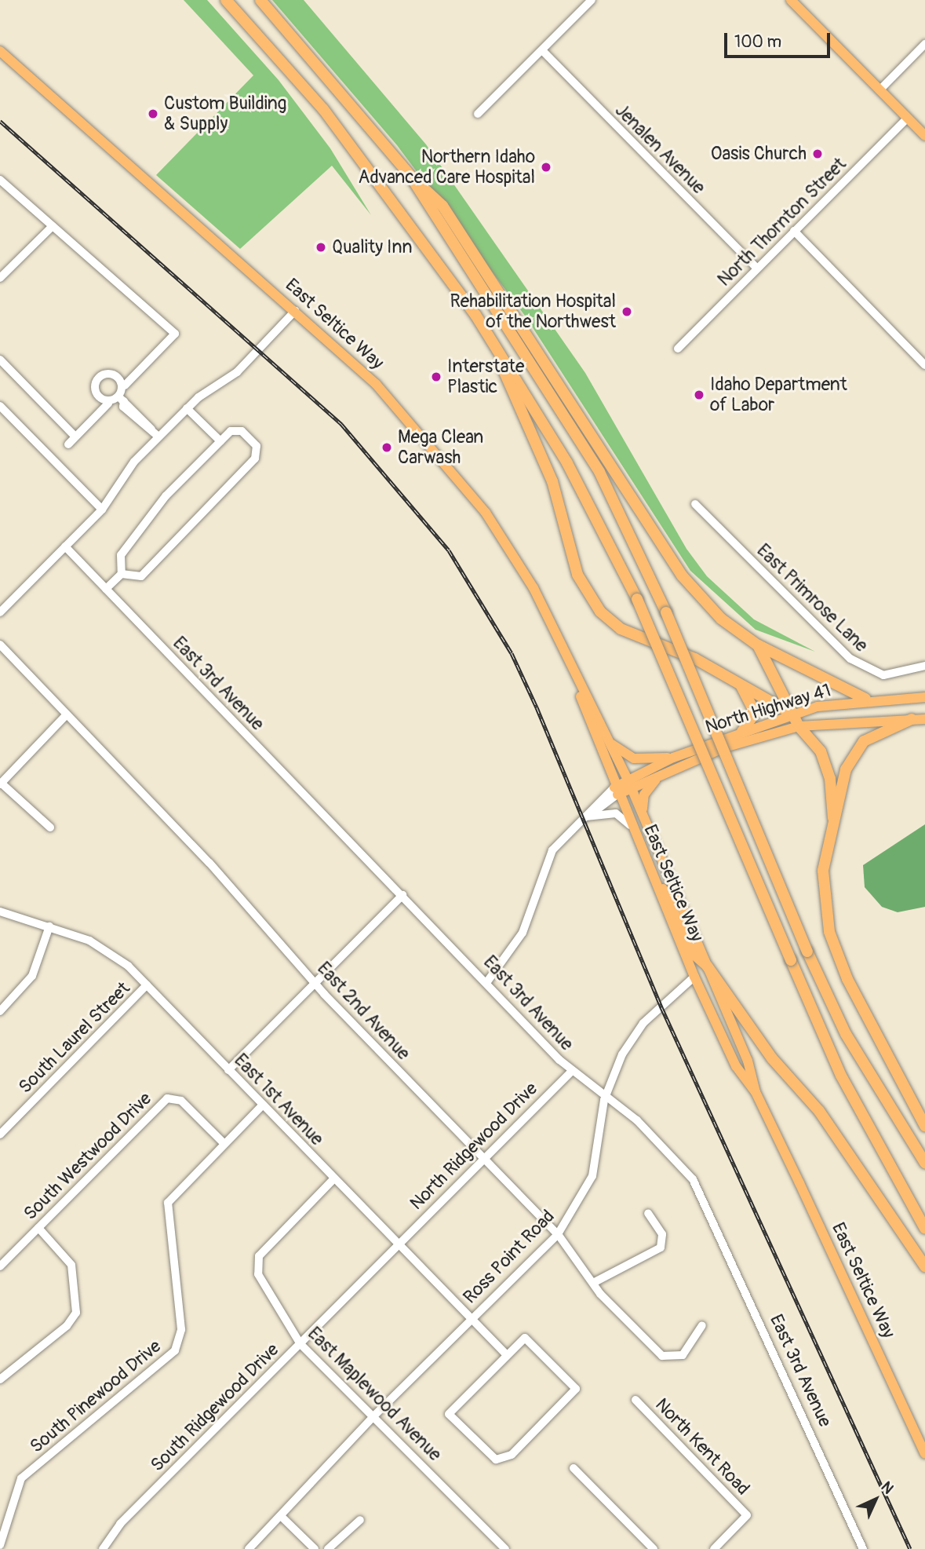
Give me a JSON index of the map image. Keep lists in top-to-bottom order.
{
  "streets": {
    "main road": ["East Seltice Way", "North Highway 41", "Ross Point Road"],
    "street": [
      "Jenalen Avenue",
      "North Thornton Street",
      "East Primrose Lane",
      "East 3rd Avenue",
      "East 2nd Avenue",
      "South Laurel Street",
      "East 1st Avenue",
      "North Ridgewood Drive",
      "South Westwood Drive",
      "East Maplewood Avenue",
      "South Pinewood Drive",
      "South Ridgewood Drive",
      "North Kent Road"
    ]
  },
  "crossings": [
    ["Jenalen Avenue", "North Thornton Street"],
    ["East Seltice Way", "North Highway 41"],
    ["East Seltice Way", "Ross Point Road"],
    ["East 3rd Avenue", "North Ridgewood Drive"],
    ["East 3rd Avenue", "Ross Point Road"],
    ["East 2nd Avenue", "North Ridgewood Drive"],
    ["East 2nd Avenue", "Ross Point Road"],
    ["South Laurel Street", "East 1st Avenue"],
    ["East 1st Avenue", "North Ridgewood Drive"],
    ["East 1st Avenue", "Ross Point Road"],
    ["East 1st Avenue", "East Maplewood Avenue"],
    ["East 1st Avenue", "South Pinewood Drive"],
    ["East 1st Avenue", "South Ridgewood Drive"],
    ["North Ridgewood Drive", "South Ridgewood Drive"],
    ["South Westwood Drive", "South Pinewood Drive"],
    ["Ross Point Road", "East Maplewood Avenue"],
    ["East Maplewood Avenue", "South Ridgewood Drive"]
  ],
  "places": [
    "Custom Building & Supply",
    "Oasis Church",
    "Northern Idaho Advanced Care Hospital",
    "Quality Inn",
    "Rehabilitation Hospital of the Northwest",
    "Interstate Plastic",
    "Idaho Department of Labor",
    "Mega Clean Carwash"
  ],
  "scale_bar": "100 m",
  "north": "top right"
}
